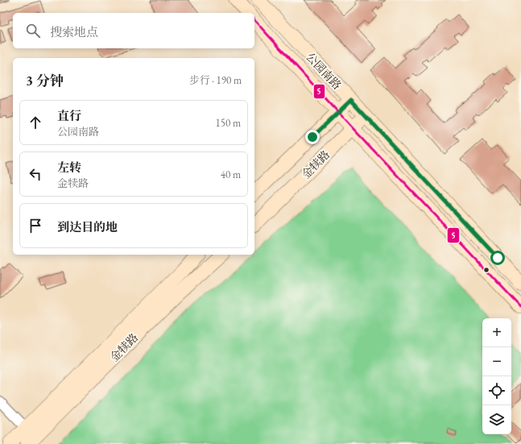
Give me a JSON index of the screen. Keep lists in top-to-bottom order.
{
  "streets": {
    "main road": ["公园南路", "金犊路"]
  },
  "crossings": [
    ["公园南路", "金犊路"]
  ],
  "lines": ["transit line 5"],
  "page": {
    "search": "搜索地点",
    "heading": ["3 分钟", "步行 · 190 m"],
    "list": [
      ["直行", "公园南路", "150 m"],
      ["左转", "金犊路", "40 m"],
      "到达目的地"
    ],
    "map_buttons": ["+", "−"]
  }
}
